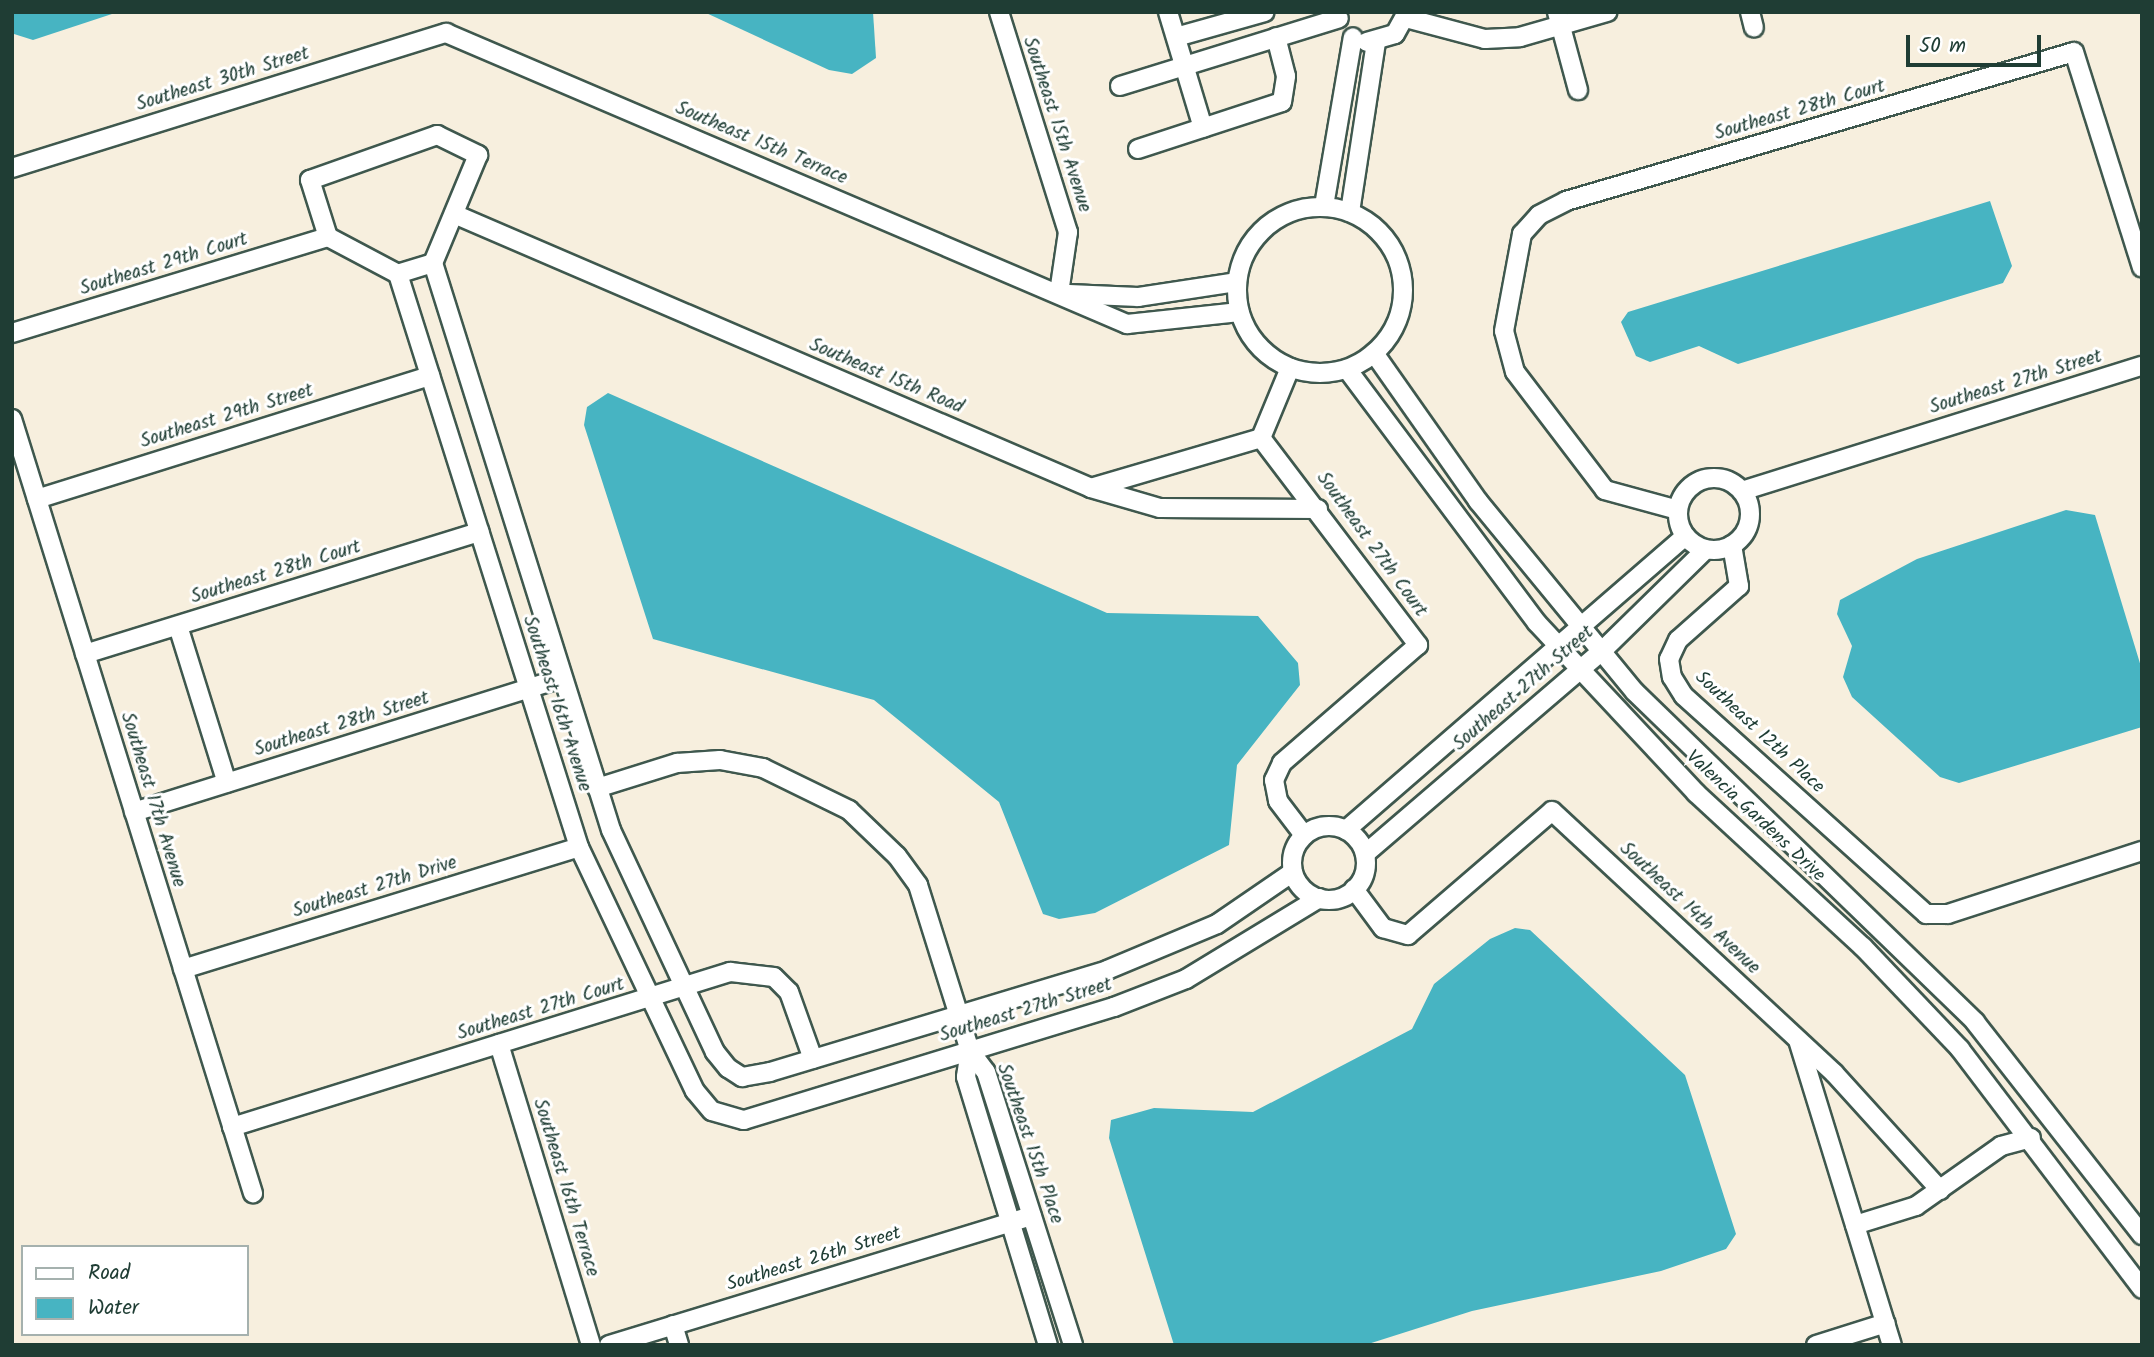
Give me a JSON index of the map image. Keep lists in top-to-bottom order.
{
  "streets": {
    "street": [
      "Southeast 30th Street",
      "Southeast 28th Court",
      "Southeast 15th Avenue",
      "Southeast 15th Terrace",
      "Southeast 29th Court",
      "Southeast 15th Road",
      "Southeast 27th Street",
      "Southeast 29th Street",
      "Southeast 27th Court",
      "Southeast 16th Avenue",
      "Southeast 28th Street",
      "Southeast 12th Place",
      "Southeast 17th Avenue",
      "Valencia Gardens Drive",
      "Southeast 27th Drive",
      "Southeast 14th Avenue",
      "Southeast 15th Place",
      "Southeast 16th Terrace",
      "Southeast 26th Street"
    ]
  },
  "crossings": [
    ["Southeast 30th Street", "Southeast 15th Terrace"],
    ["Southeast 28th Court", "Southeast 27th Street"],
    ["Southeast 28th Court", "Southeast 16th Avenue"],
    ["Southeast 28th Court", "Southeast 12th Place"],
    ["Southeast 28th Court", "Southeast 17th Avenue"],
    ["Southeast 15th Avenue", "Southeast 15th Terrace"],
    ["Southeast 15th Terrace", "Valencia Gardens Drive"],
    ["Southeast 15th Road", "Southeast 27th Court"],
    ["Southeast 27th Street", "Southeast 27th Court"],
    ["Southeast 27th Street", "Southeast 16th Avenue"],
    ["Southeast 27th Street", "Southeast 12th Place"],
    ["Southeast 27th Street", "Valencia Gardens Drive"],
    ["Southeast 27th Street", "Southeast 14th Avenue"],
    ["Southeast 27th Street", "Southeast 15th Place"],
    ["Southeast 29th Street", "Southeast 16th Avenue"],
    ["Southeast 29th Street", "Southeast 17th Avenue"],
    ["Southeast 27th Court", "Southeast 16th Avenue"],
    ["Southeast 27th Court", "Southeast 17th Avenue"],
    ["Southeast 27th Court", "Southeast 14th Avenue"],
    ["Southeast 27th Court", "Southeast 16th Terrace"],
    ["Southeast 16th Avenue", "Southeast 28th Street"],
    ["Southeast 16th Avenue", "Southeast 27th Drive"],
    ["Southeast 28th Street", "Southeast 17th Avenue"],
    ["Southeast 17th Avenue", "Southeast 27th Drive"],
    ["Southeast 15th Place", "Southeast 26th Street"]
  ],
  "legend": ["Road", "Water"],
  "scale_bar": "50 m"
}
